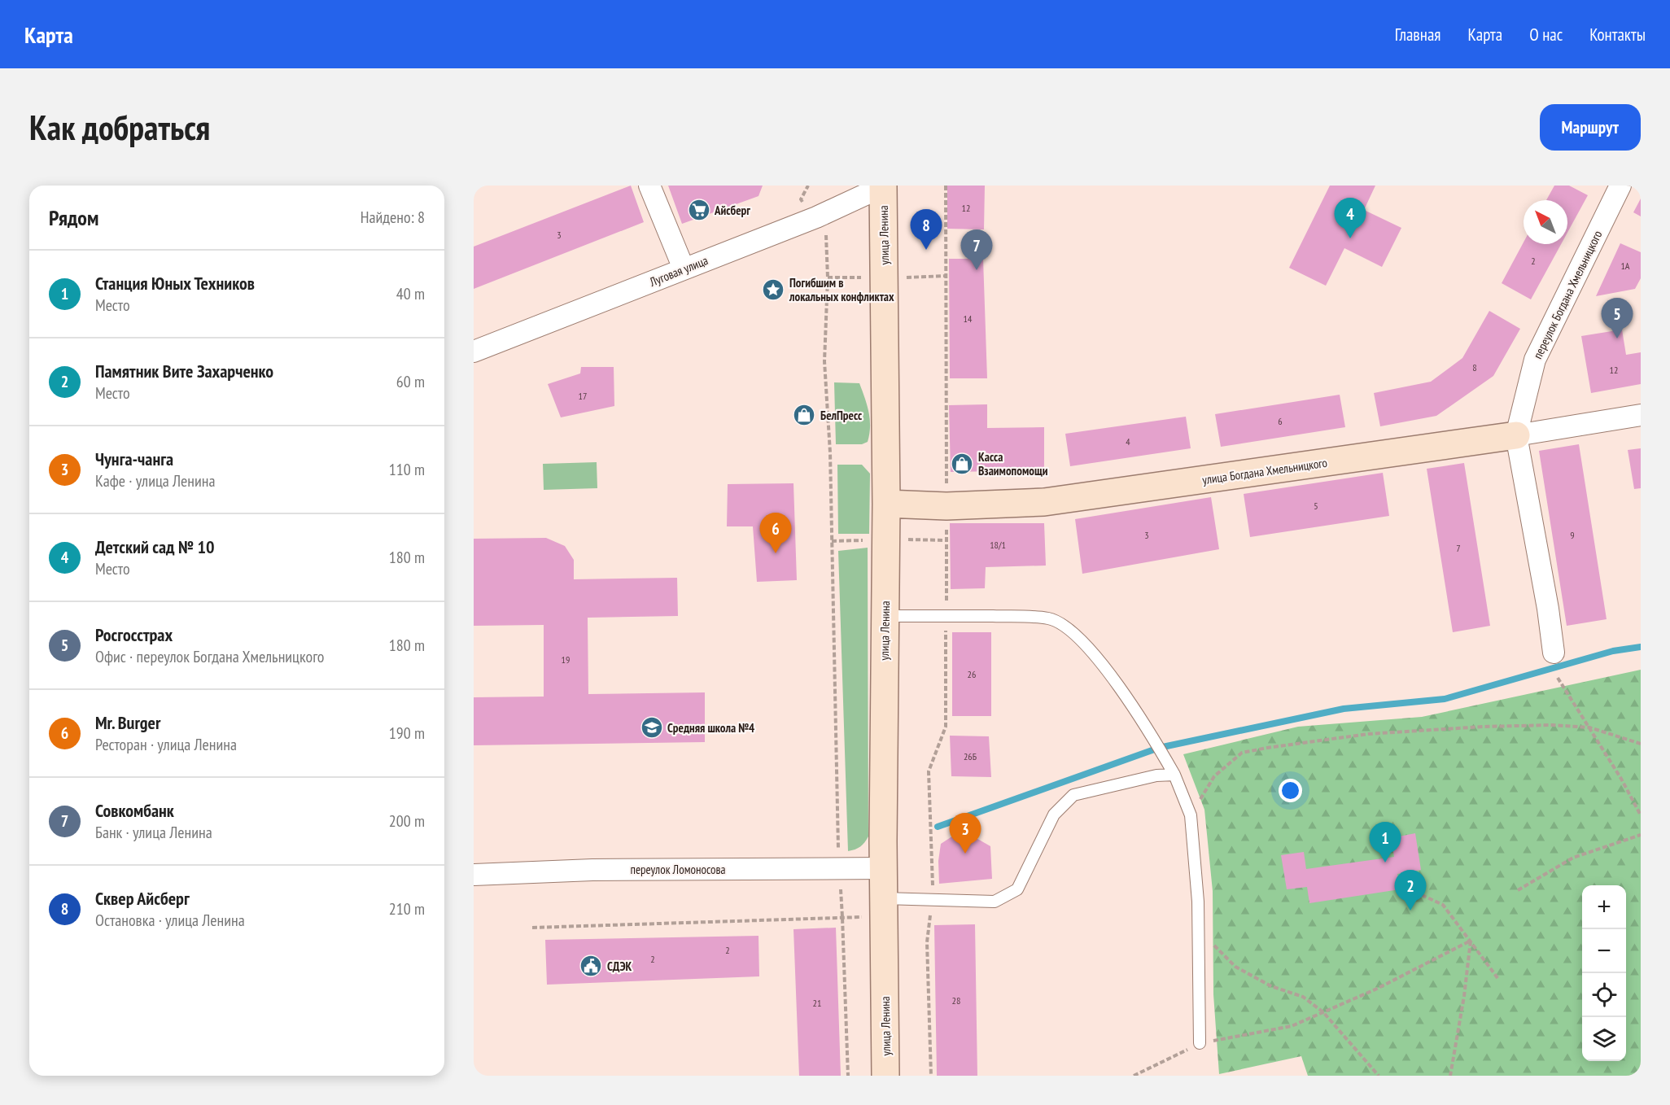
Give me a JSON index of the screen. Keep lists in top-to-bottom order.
{
  "streets": {
    "street": [
      "улица Ленина",
      "Луговая улица",
      "переулок Богдана Хмельницкого",
      "улица Богдана Хмельницкого",
      "переулок Ломоносова"
    ]
  },
  "crossings": [
    ["улица Ленина", "Луговая улица"],
    ["улица Ленина", "улица Богдана Хмельницкого"],
    ["улица Ленина", "переулок Ломоносова"],
    ["переулок Богдана Хмельницкого", "улица Богдана Хмельницкого"]
  ],
  "places": {
    "supermarket": ["Айсберг"],
    "place": ["Погибшим в локальных конфликтах"],
    "shop": ["БелПресс", "Касса Взаимопомощи"],
    "school or university": ["Средняя школа №4"],
    "public building": ["СДЭК"]
  },
  "house_numbers": [
    "12",
    "3",
    "2",
    "1А",
    "14",
    "8",
    "12",
    "17",
    "6",
    "4",
    "5",
    "3",
    "9",
    "18/1",
    "7",
    "19",
    "26",
    "26Б",
    "2",
    "2",
    "28",
    "21"
  ],
  "north": "top left",
  "page": {
    "header": "Карта",
    "nav": [
      "Главная",
      "Карта",
      "О нас",
      "Контакты"
    ],
    "buttons": "Маршрут",
    "title": "Как добраться",
    "heading": ["Рядом", "Найдено: 8"],
    "pins": [
      "4",
      "8",
      "7",
      "5",
      "6",
      "3",
      "1",
      "2"
    ],
    "list": [
      {
        "mark": "1",
        "name": "Станция Юных Техников",
        "note": "Место",
        "value": "40 m"
      },
      {
        "mark": "2",
        "name": "Памятник Вите Захарченко",
        "note": "Место",
        "value": "60 m"
      },
      {
        "mark": "3",
        "name": "Чунга-чанга",
        "note": "Кафе · улица Ленина",
        "value": "110 m"
      },
      {
        "mark": "4",
        "name": "Детский сад № 10",
        "note": "Место",
        "value": "180 m"
      },
      {
        "mark": "5",
        "name": "Росгосстрах",
        "note": "Офис · переулок Богдана Хмельницкого",
        "value": "180 m"
      },
      {
        "mark": "6",
        "name": "Mr. Burger",
        "note": "Ресторан · улица Ленина",
        "value": "190 m"
      },
      {
        "mark": "7",
        "name": "Совкомбанк",
        "note": "Банк · улица Ленина",
        "value": "200 m"
      },
      {
        "mark": "8",
        "name": "Сквер Айсберг",
        "note": "Остановка · улица Ленина",
        "value": "210 m"
      }
    ],
    "map_buttons": ["+", "−"]
  }
}
